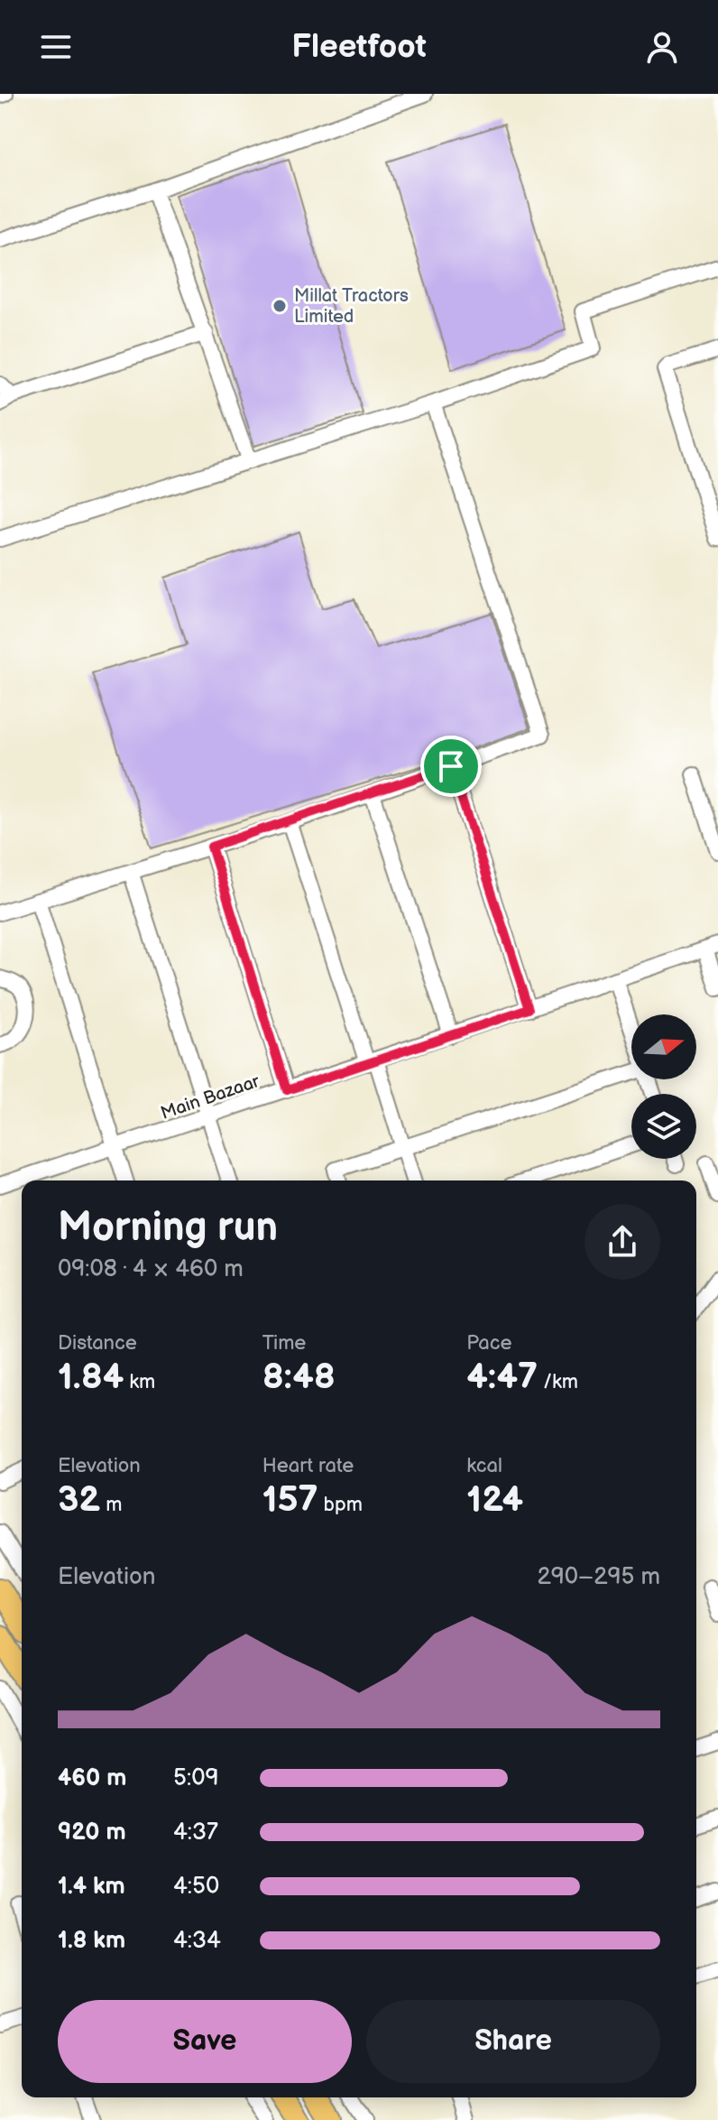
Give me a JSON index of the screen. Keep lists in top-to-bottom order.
{
  "streets": {
    "street": ["Main Bazaar"]
  },
  "places": ["Millat Tractors Limited"],
  "north": "right",
  "page": {
    "header": "Fleetfoot",
    "heading": ["Morning run", "09:08 · 4 × 460 m"],
    "stats": [
      ["Distance", "1.84 km"],
      ["Time", "8:48"],
      ["Pace", "4:47 /km"],
      ["Elevation", "32 m"],
      ["Heart rate", "157 bpm"],
      ["kcal", "124"]
    ],
    "chart": ["Elevation", "290–295 m"],
    "list": [
      {
        "name": "460 m",
        "note": "5:09"
      },
      {
        "name": "920 m",
        "note": "4:37"
      },
      {
        "name": "1.4 km",
        "note": "4:50"
      },
      {
        "name": "1.8 km",
        "note": "4:34"
      }
    ],
    "buttons": ["Save", "Share"]
  }
}
